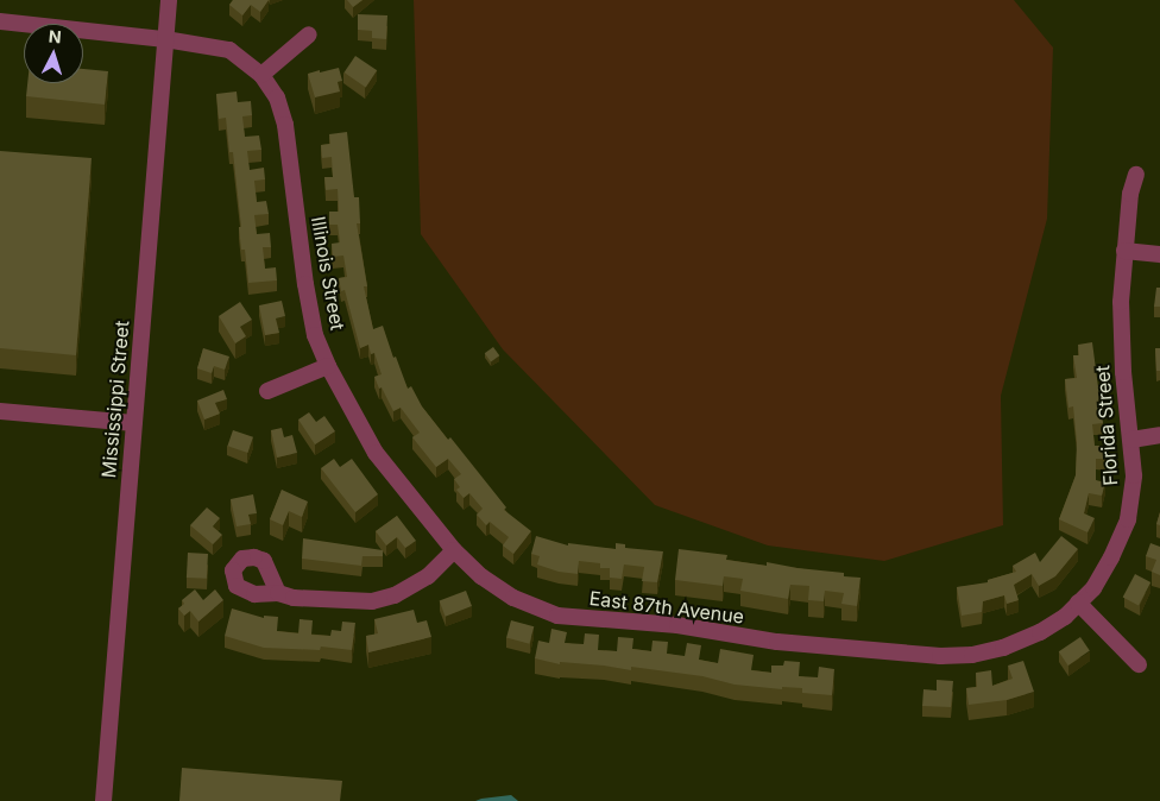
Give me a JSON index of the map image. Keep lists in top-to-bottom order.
{
  "streets": {
    "street": [
      "Illinois Street",
      "Mississippi Street",
      "Florida Street",
      "East 87th Avenue"
    ]
  },
  "crossings": [
    ["Illinois Street", "Mississippi Street"],
    ["Illinois Street", "East 87th Avenue"],
    ["Florida Street", "East 87th Avenue"]
  ],
  "north": "top"
}
